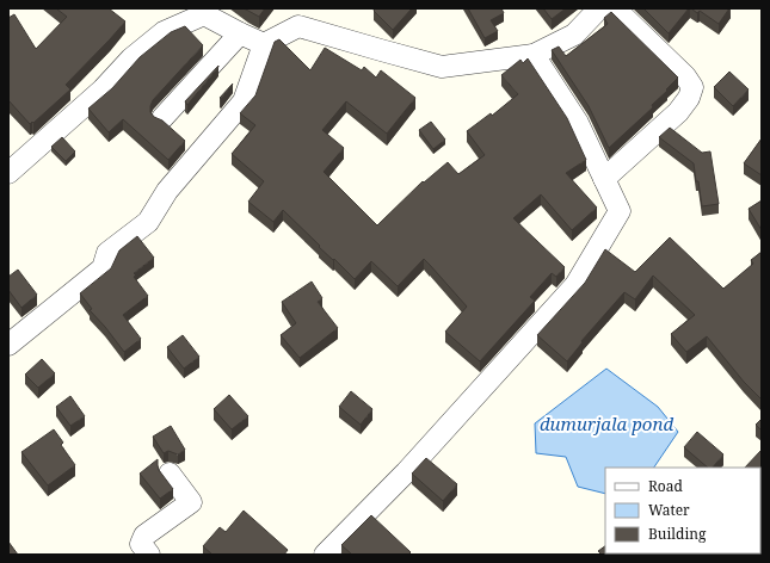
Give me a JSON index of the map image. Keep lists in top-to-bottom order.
{
  "water": ["dumurjala pond"],
  "legend": ["Road", "Water", "Building"]
}
